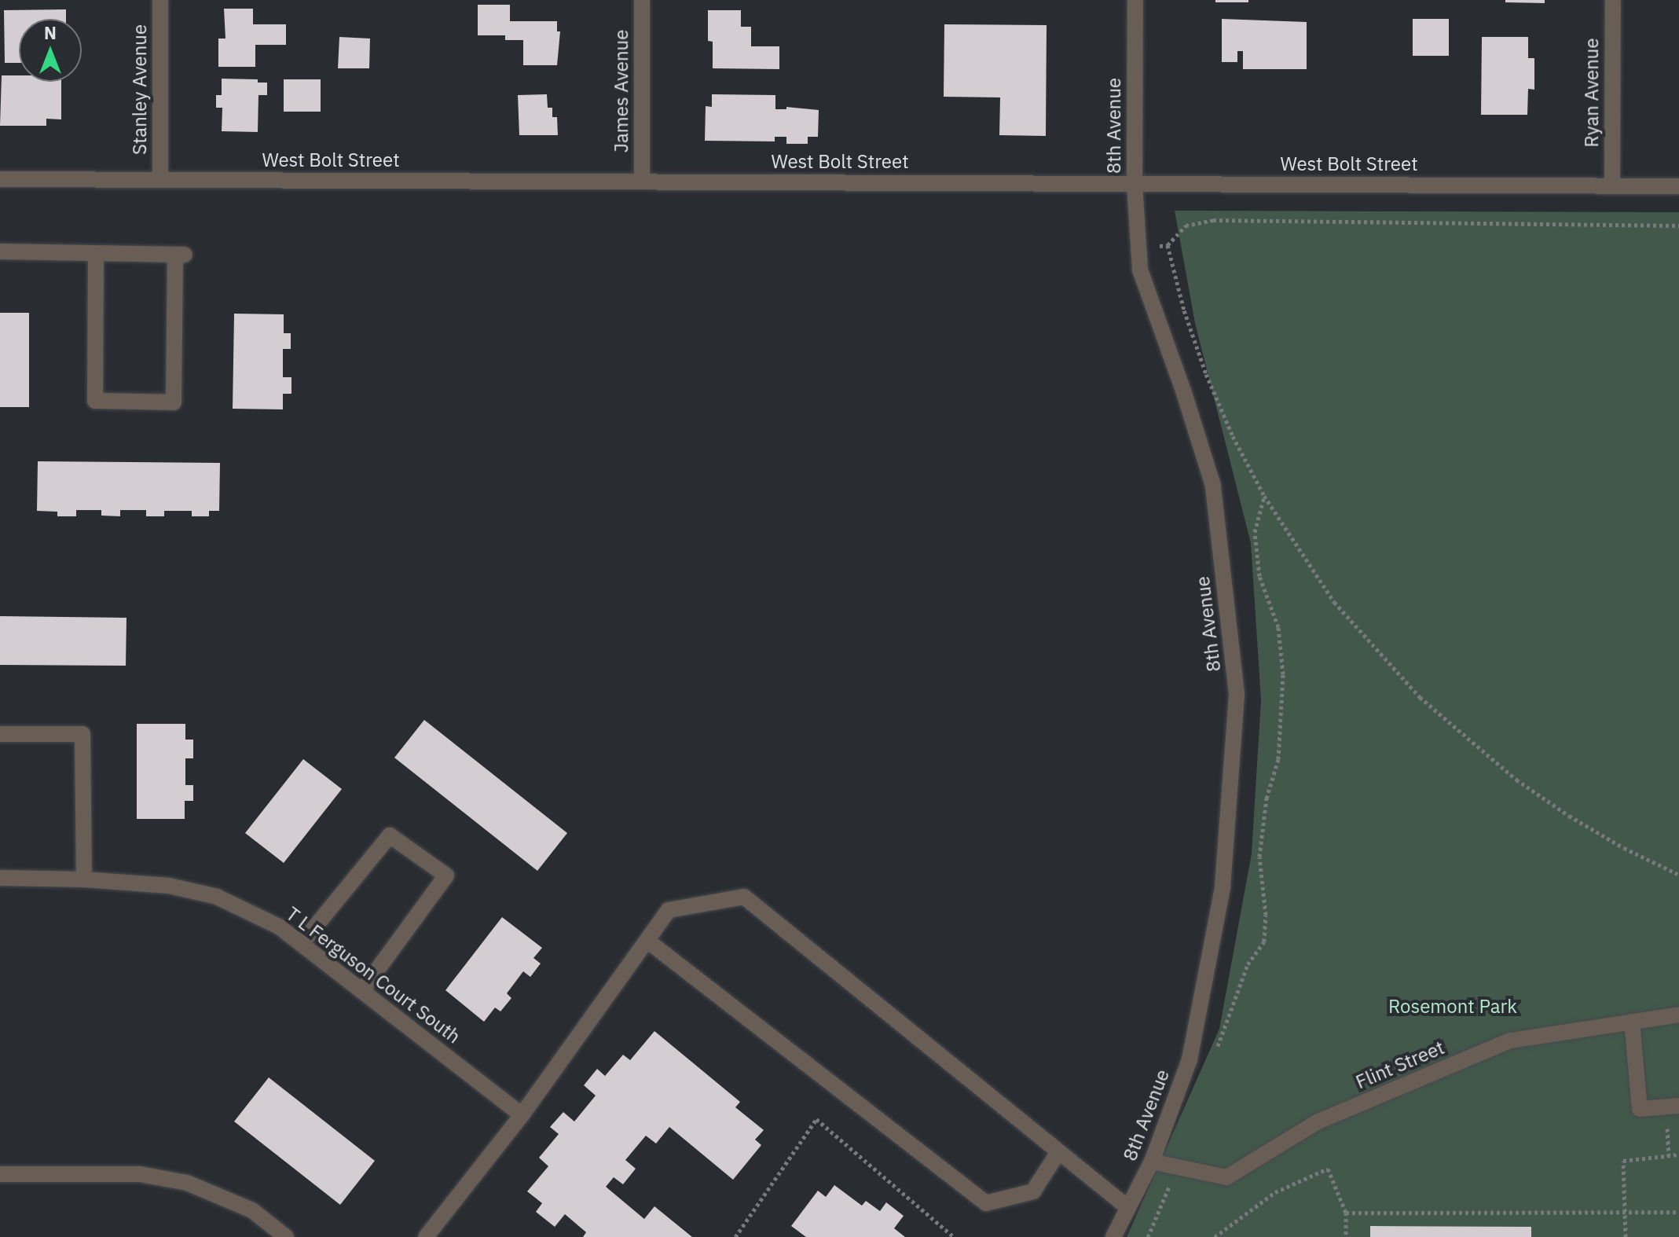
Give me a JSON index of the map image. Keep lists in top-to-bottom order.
{
  "streets": {
    "street": [
      "Stanley Avenue",
      "James Avenue",
      "Ryan Avenue",
      "8th Avenue",
      "West Bolt Street",
      "T L Ferguson Court South",
      "Flint Street"
    ]
  },
  "crossings": [
    ["Stanley Avenue", "West Bolt Street"],
    ["James Avenue", "West Bolt Street"],
    ["Ryan Avenue", "West Bolt Street"],
    ["8th Avenue", "West Bolt Street"],
    ["8th Avenue", "Flint Street"]
  ],
  "parks": ["Rosemont Park"],
  "north": "top"
}
